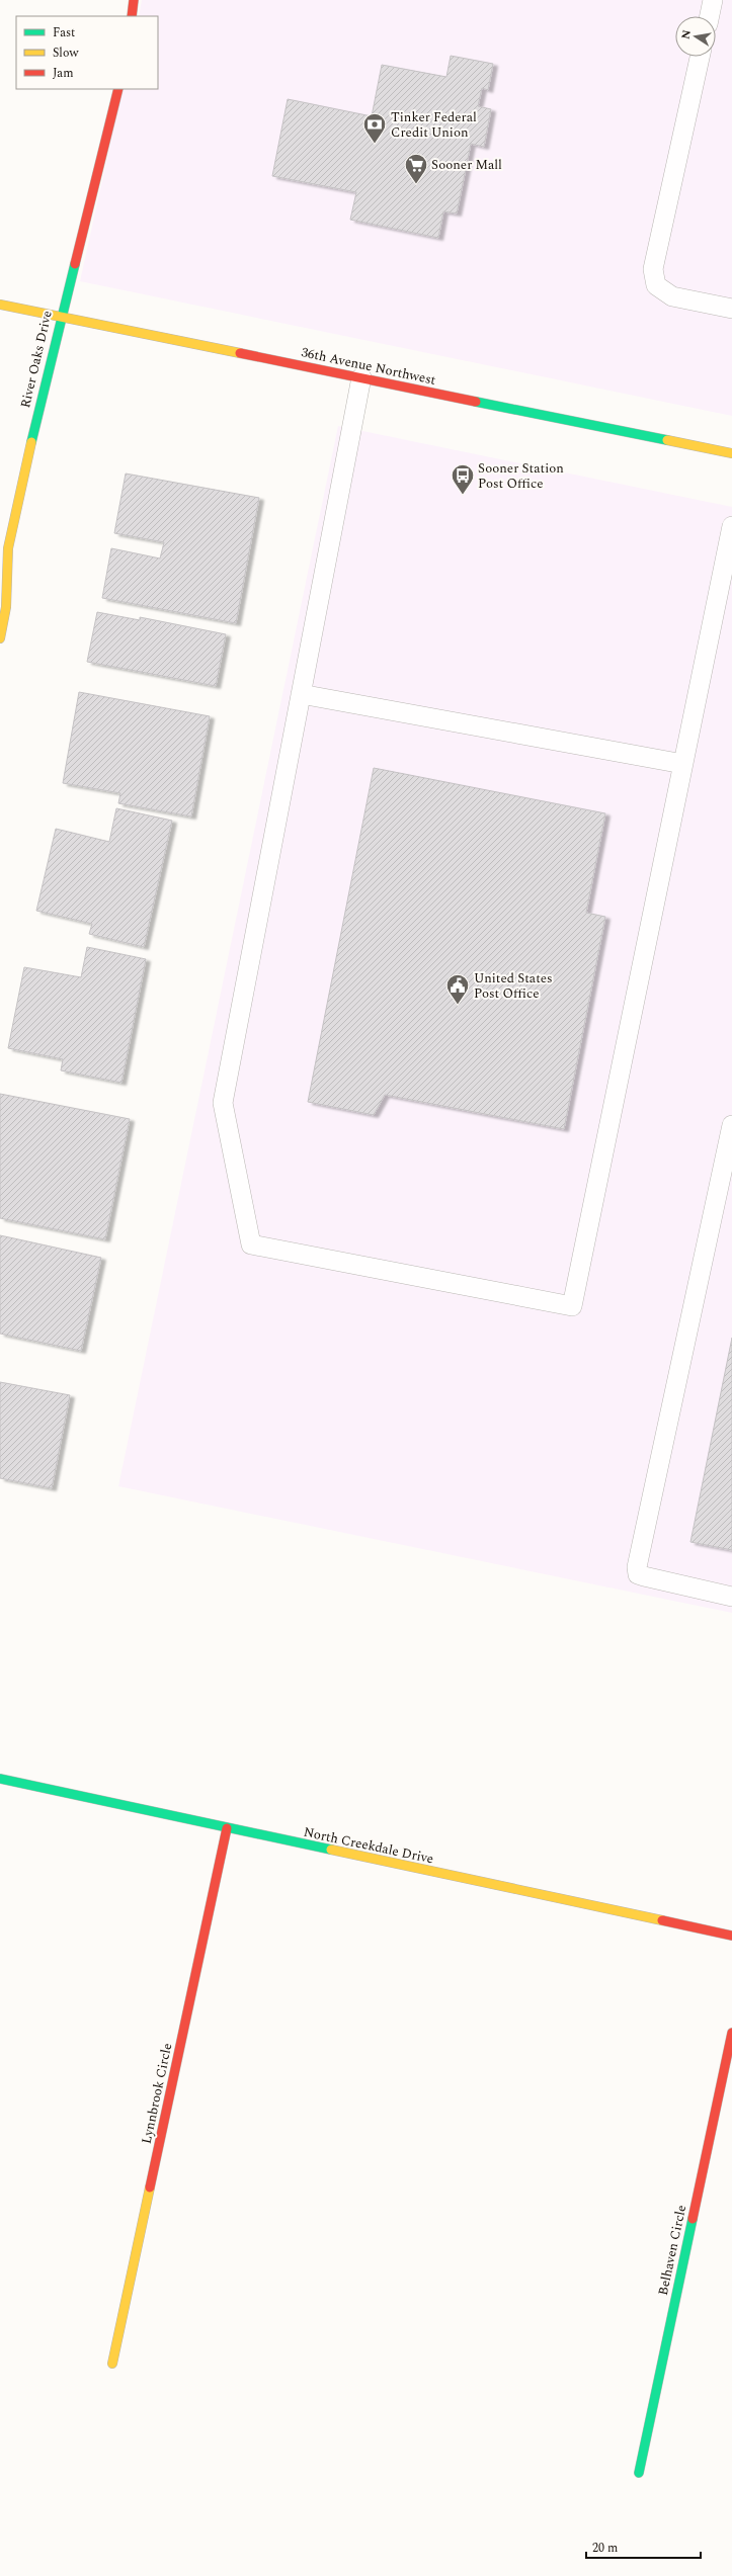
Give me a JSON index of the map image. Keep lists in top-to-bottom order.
{
  "streets": {
    "street": [
      "River Oaks Drive",
      "36th Avenue Northwest",
      "North Creekdale Drive",
      "Lynnbrook Circle",
      "Belhaven Circle"
    ]
  },
  "crossings": [
    ["River Oaks Drive", "36th Avenue Northwest"],
    ["North Creekdale Drive", "Lynnbrook Circle"]
  ],
  "places": {
    "bank": ["Tinker Federal Credit Union"],
    "supermarket": ["Sooner Mall"],
    "bus stop": ["Sooner Station Post Office"],
    "public building": ["United States Post Office"]
  },
  "legend": ["Fast", "Slow", "Jam"],
  "scale_bar": "20 m",
  "north": "left"
}
